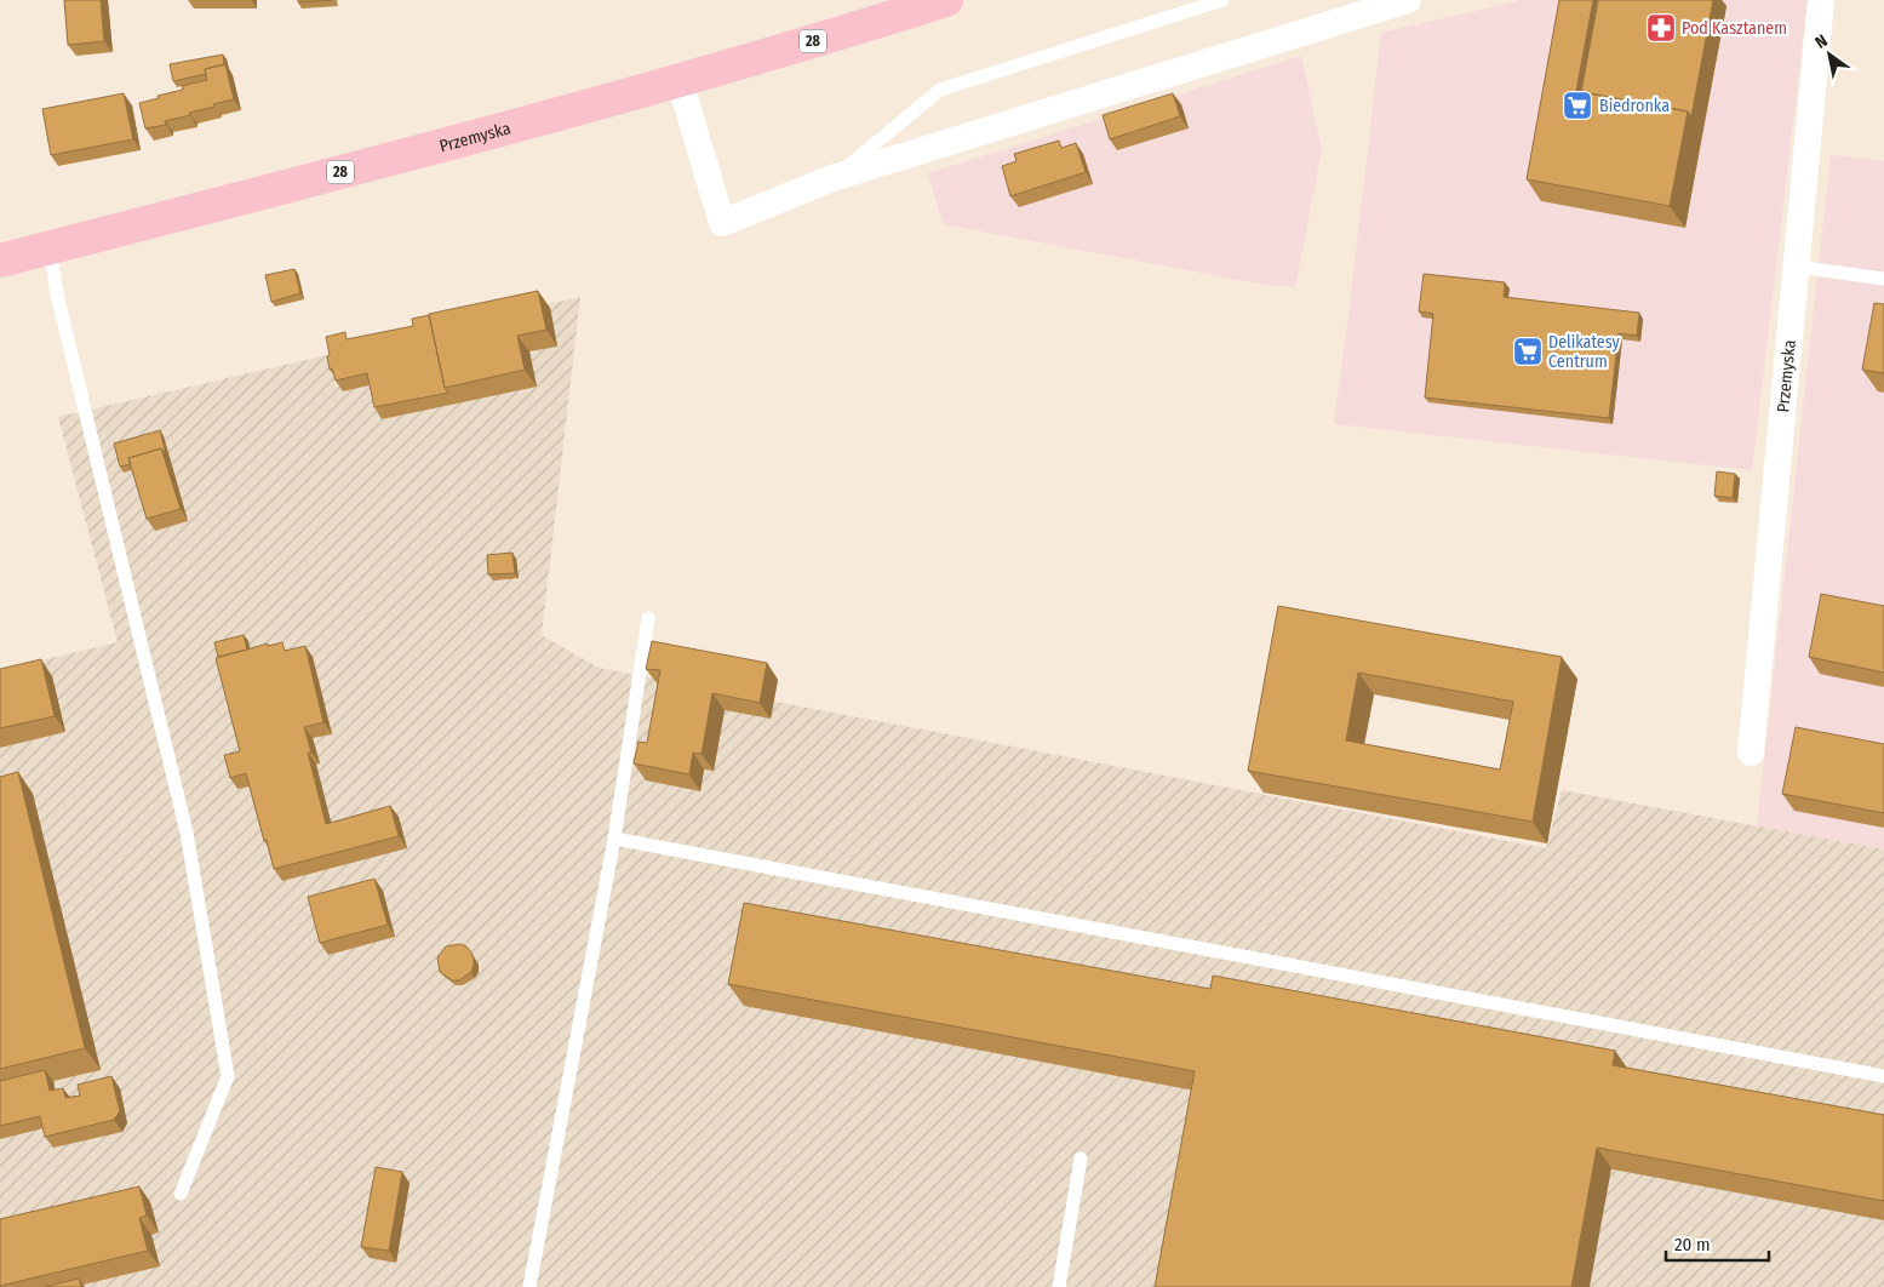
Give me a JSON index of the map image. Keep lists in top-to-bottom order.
{
  "streets": {
    "main road": ["28", "Przemyska"]
  },
  "places": {
    "pharmacy": ["Pod Kasztanem"],
    "supermarket": ["Biedronka", "Delikatesy Centrum"]
  },
  "scale_bar": "20 m",
  "north": "top left"
}
